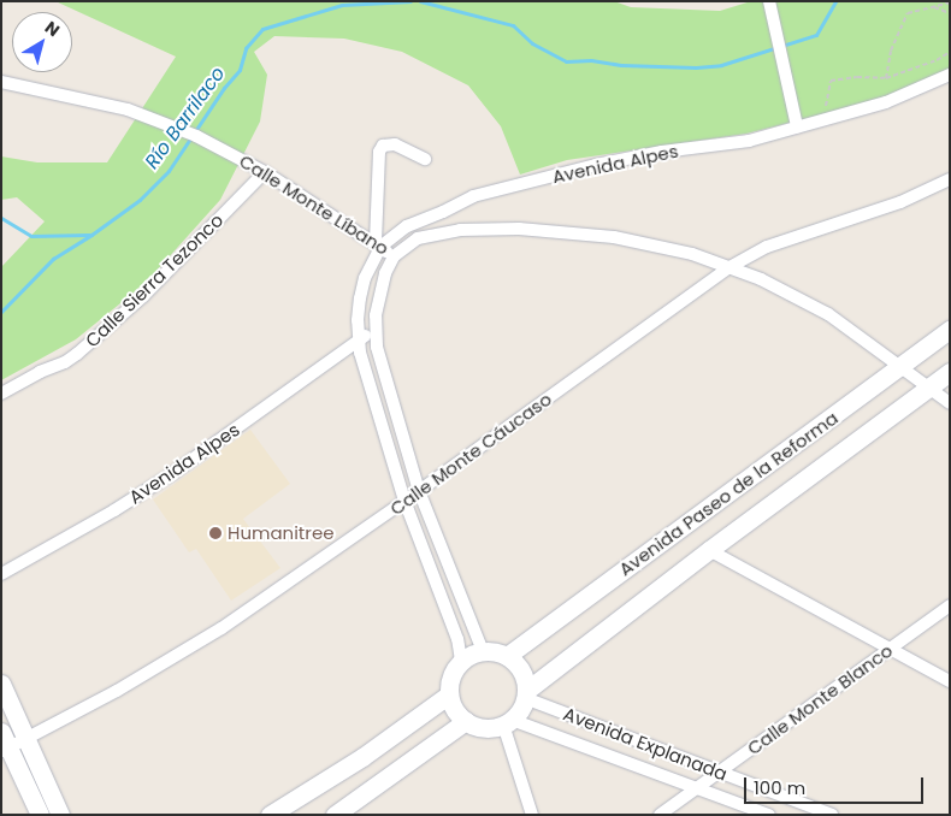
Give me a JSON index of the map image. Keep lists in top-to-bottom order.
{
  "streets": {
    "main road": ["Avenida Paseo de la Reforma"],
    "street": [
      "Avenida Alpes",
      "Calle Monte Líbano",
      "Calle Sierra Tezonco",
      "Calle Monte Cáucaso",
      "Calle Monte Blanco",
      "Avenida Explanada"
    ]
  },
  "crossings": [
    ["Avenida Alpes", "Calle Monte Líbano"],
    ["Calle Monte Líbano", "Calle Sierra Tezonco"],
    ["Calle Monte Líbano", "Calle Monte Cáucaso"],
    ["Calle Monte Líbano", "Avenida Paseo de la Reforma"],
    ["Avenida Paseo de la Reforma", "Avenida Explanada"],
    ["Calle Monte Blanco", "Avenida Explanada"]
  ],
  "water": ["Río Barrilaco"],
  "places": ["Humanitree"],
  "scale_bar": "100 m",
  "north": "top right"
}
